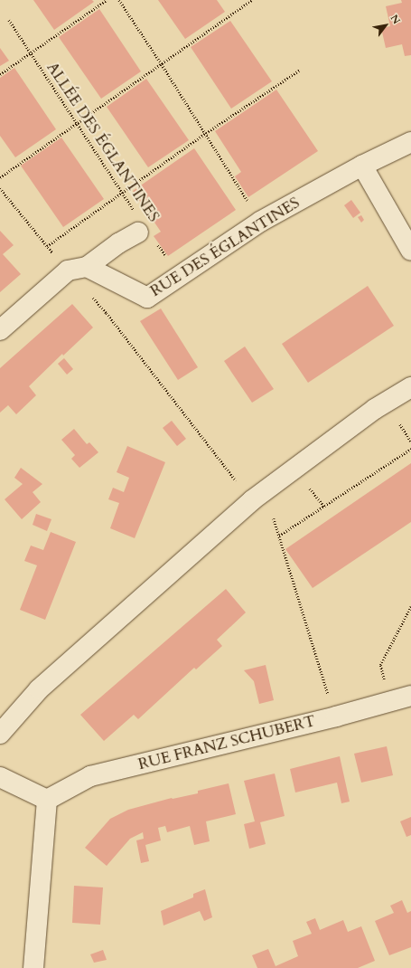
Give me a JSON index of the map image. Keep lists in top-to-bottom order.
{
  "streets": {
    "street": ["RUE DES ÉGLANTINES", "RUE FRANZ SCHUBERT"],
    "path": ["ALLÉE DES ÉGLANTINES"]
  },
  "crossings": [
    ["ALLÉE DES ÉGLANTINES", "RUE DES ÉGLANTINES"]
  ],
  "north": "top right"
}
